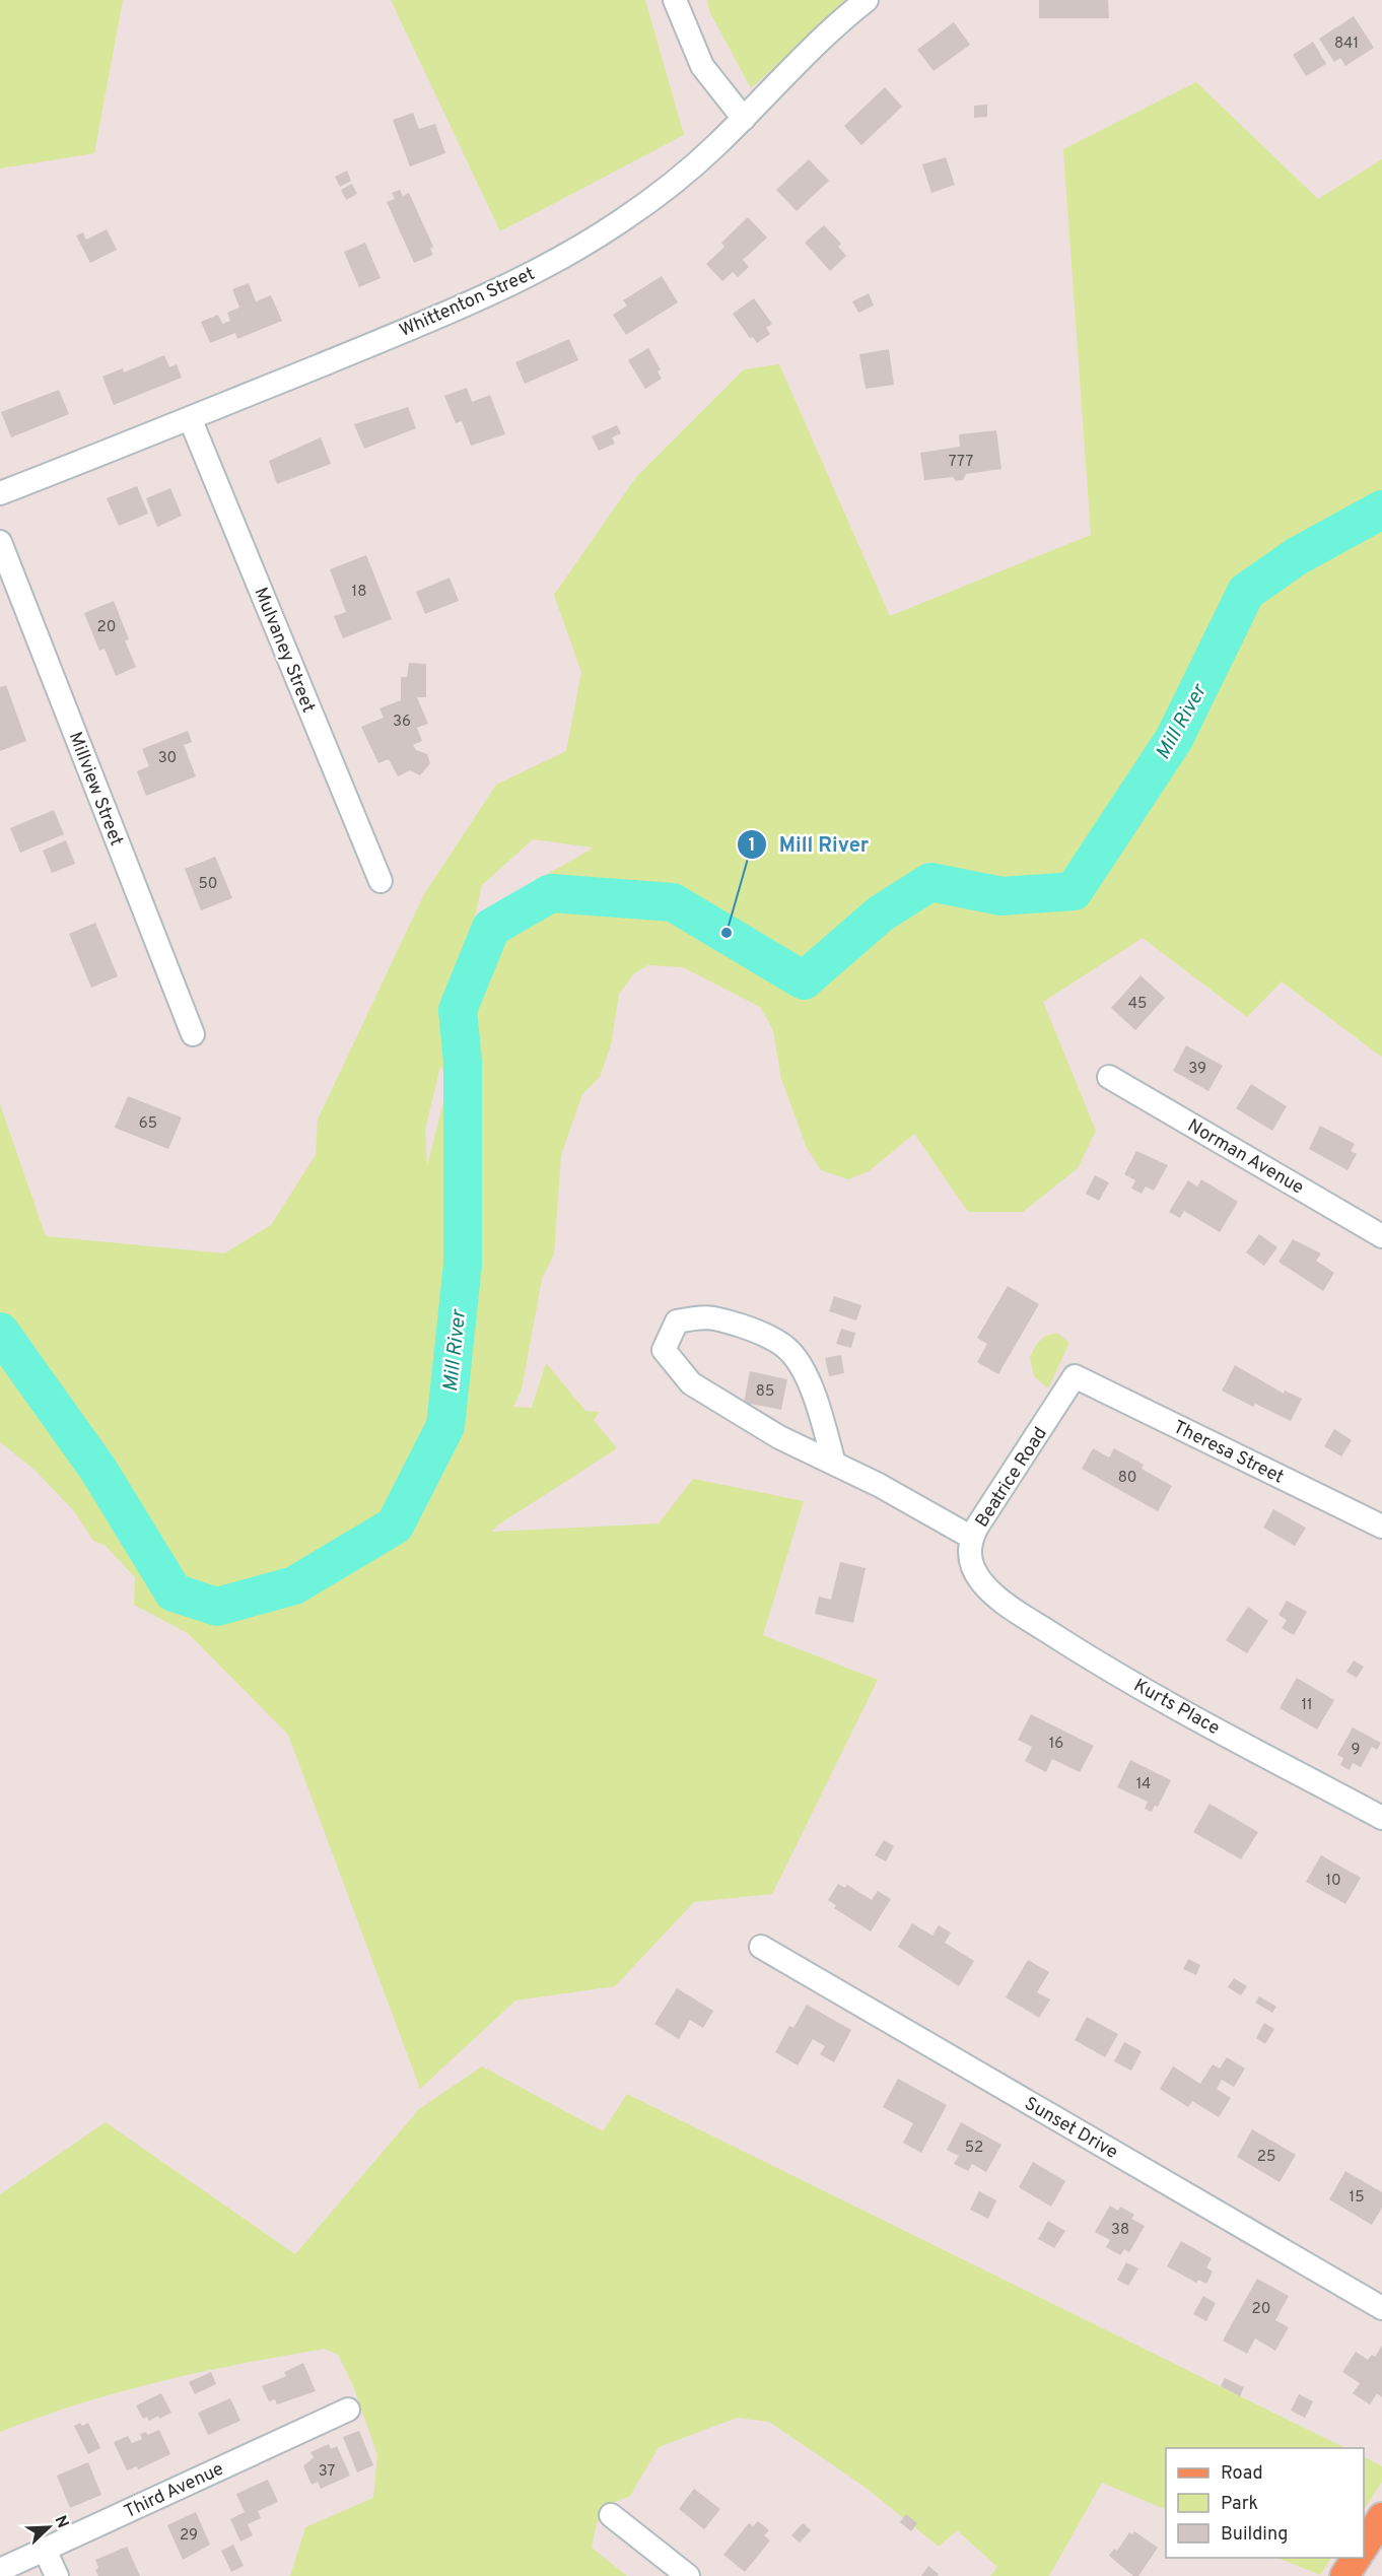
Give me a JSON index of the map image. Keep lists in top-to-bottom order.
{
  "streets": {
    "street": [
      "Whittenton Street",
      "Mulvaney Street",
      "Millview Street",
      "Norman Avenue",
      "Theresa Street",
      "Beatrice Road",
      "Kurts Place",
      "Sunset Drive",
      "Third Avenue"
    ]
  },
  "crossings": [
    ["Whittenton Street", "Mulvaney Street"],
    ["Theresa Street", "Beatrice Road"],
    ["Beatrice Road", "Kurts Place"]
  ],
  "water": ["Mill River"],
  "places": ["Mill River"],
  "house_numbers": [
    "841",
    "777",
    "18",
    "20",
    "36",
    "30",
    "50",
    "45",
    "39",
    "65",
    "85",
    "80",
    "11",
    "16",
    "9",
    "14",
    "10",
    "52",
    "25",
    "15",
    "38",
    "20",
    "37",
    "29"
  ],
  "legend": ["Road", "Park", "Building"],
  "north": "top right"
}
